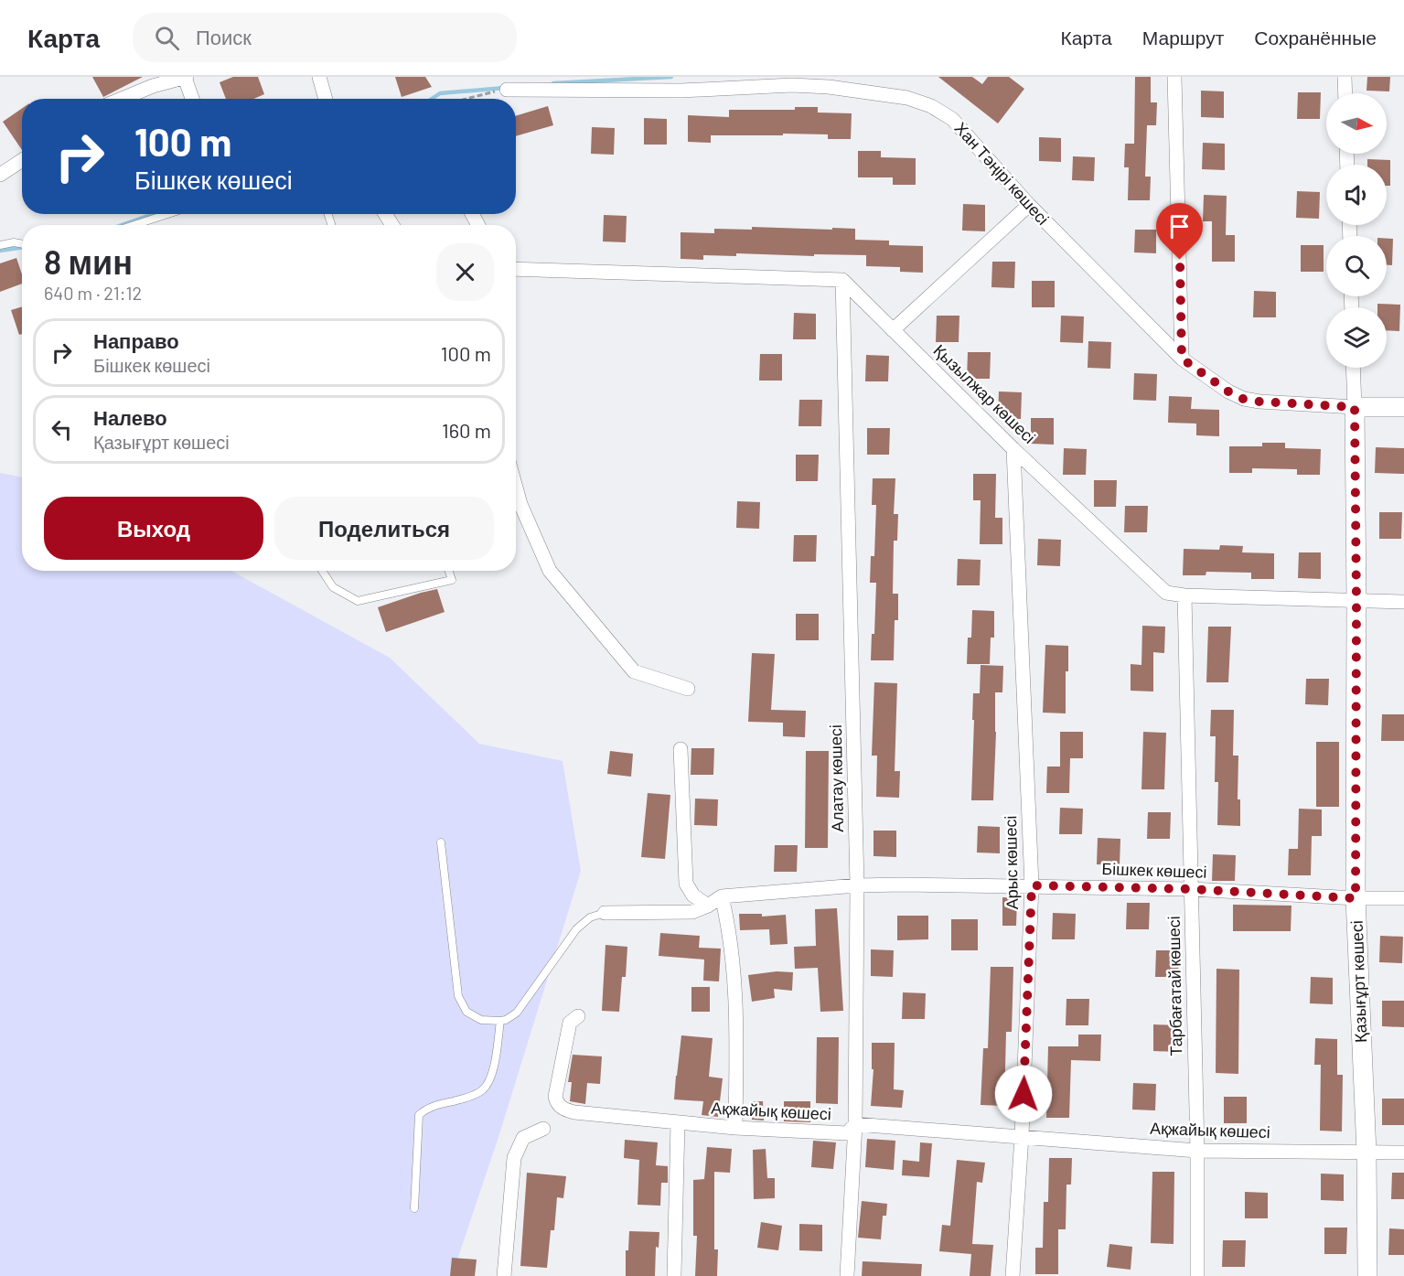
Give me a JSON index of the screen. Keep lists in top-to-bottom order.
{
  "streets": {
    "street": [
      "Хан Тәңірі көшесі",
      "Қызылжар көшесі",
      "Алатау көшесі",
      "Арыс көшесі",
      "Бішкек көшесі",
      "Қазығұрт көшесі",
      "Тарбағатай көшесі",
      "Ақжайық көшесі"
    ]
  },
  "crossings": [
    ["Хан Тәңірі көшесі", "Қазығұрт көшесі"],
    ["Қызылжар көшесі", "Алатау көшесі"],
    ["Қызылжар көшесі", "Арыс көшесі"],
    ["Қызылжар көшесі", "Қазығұрт көшесі"],
    ["Қызылжар көшесі", "Тарбағатай көшесі"],
    ["Алатау көшесі", "Бішкек көшесі"],
    ["Алатау көшесі", "Ақжайық көшесі"],
    ["Арыс көшесі", "Бішкек көшесі"],
    ["Арыс көшесі", "Ақжайық көшесі"],
    ["Бішкек көшесі", "Қазығұрт көшесі"],
    ["Бішкек көшесі", "Тарбағатай көшесі"],
    ["Қазығұрт көшесі", "Ақжайық көшесі"],
    ["Тарбағатай көшесі", "Ақжайық көшесі"]
  ],
  "north": "right",
  "page": {
    "header": "Карта",
    "search": "Поиск",
    "nav": ["Карта", "Маршрут", "Сохранённые"],
    "turn": ["100 m", "Бішкек көшесі"],
    "heading": ["8 мин", "640 m · 21:12"],
    "list": [
      {
        "name": "Направо",
        "note": "Бішкек көшесі",
        "value": "100 m"
      },
      {
        "name": "Налево",
        "note": "Қазығұрт көшесі",
        "value": "160 m"
      }
    ],
    "buttons": ["Выход", "Поделиться"]
  }
}
